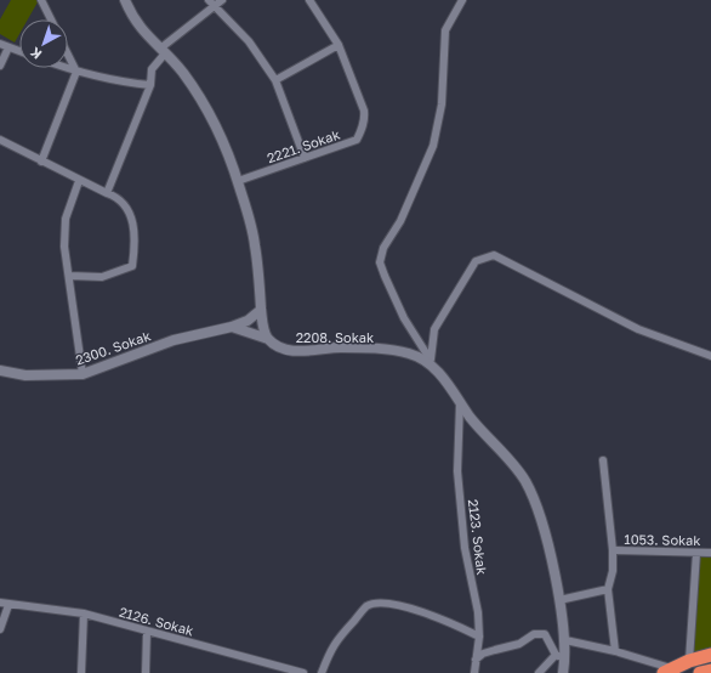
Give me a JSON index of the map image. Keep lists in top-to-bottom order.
{
  "streets": {
    "street": [
      "2221. Sokak",
      "2208. Sokak",
      "2300. Sokak",
      "2123. Sokak",
      "1053. Sokak",
      "2126. Sokak"
    ]
  },
  "crossings": [
    ["2208. Sokak", "2300. Sokak"],
    ["2208. Sokak", "2123. Sokak"]
  ],
  "north": "bottom left"
}
